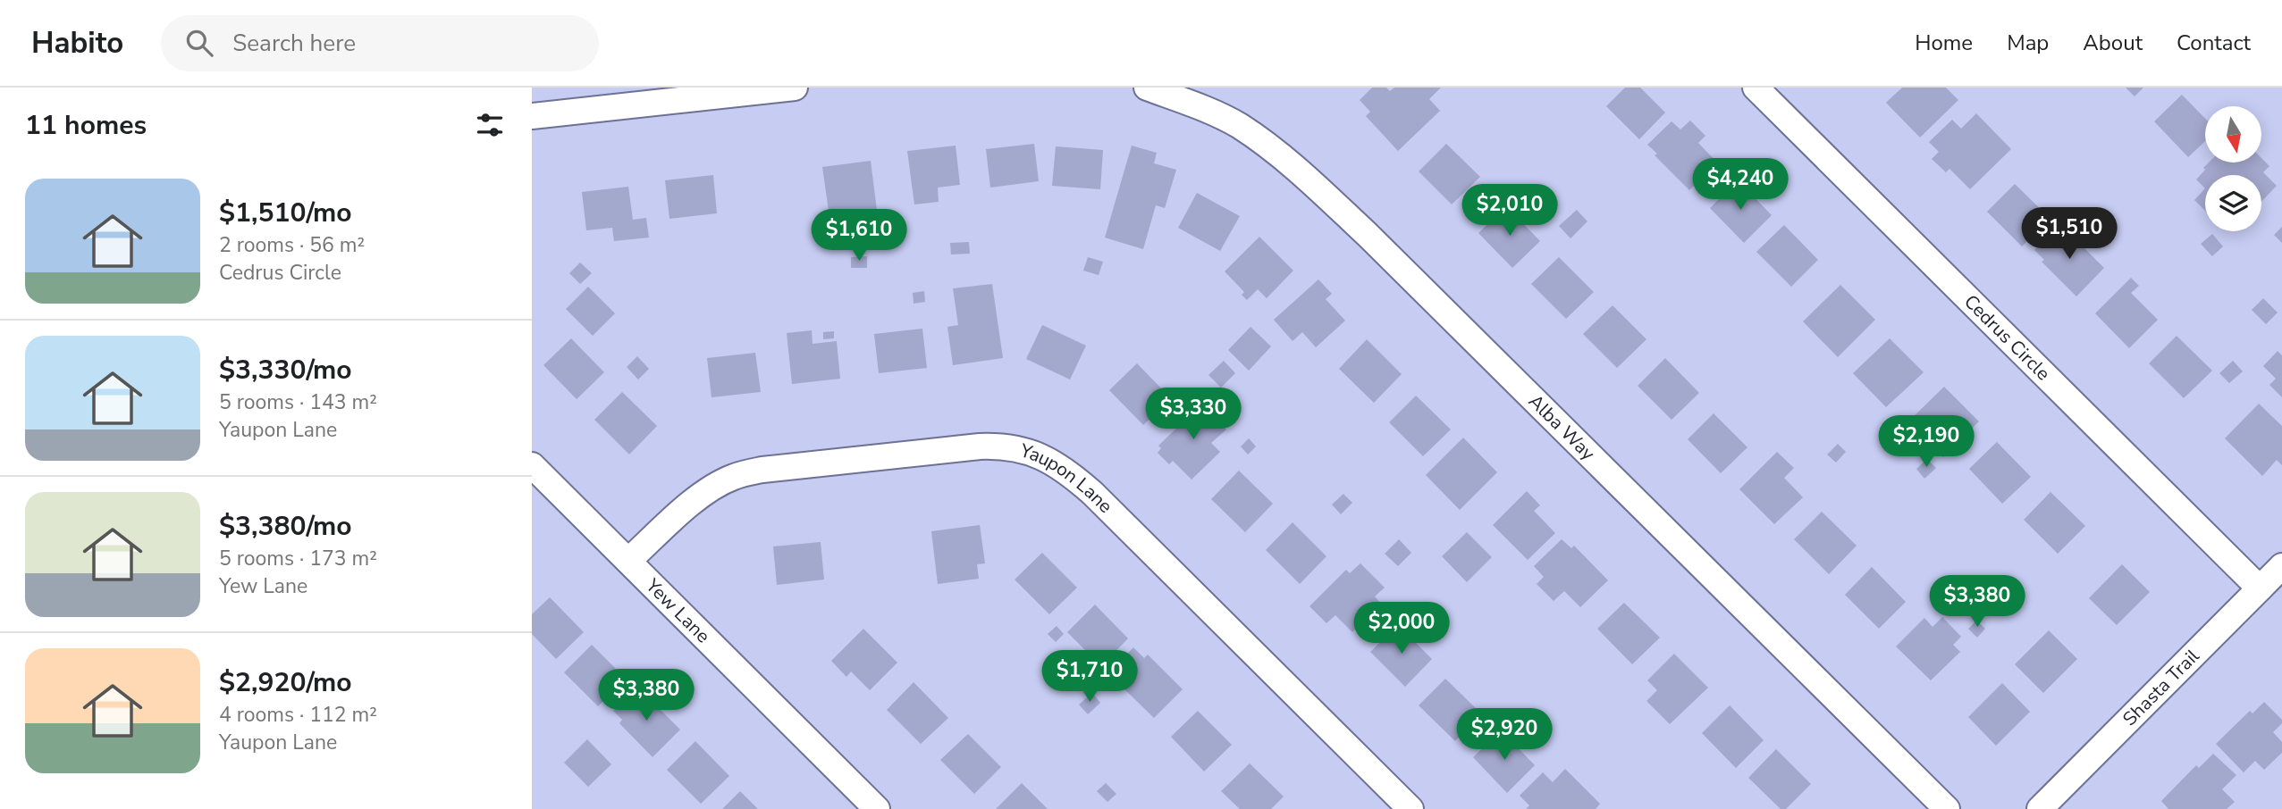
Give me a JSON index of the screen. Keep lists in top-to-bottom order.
{
  "streets": {
    "street": [
      "Cedrus Circle",
      "Alba Way",
      "Yaupon Lane",
      "Yew Lane",
      "Shasta Trail"
    ]
  },
  "crossings": [
    ["Cedrus Circle", "Shasta Trail"],
    ["Yaupon Lane", "Yew Lane"]
  ],
  "north": "bottom",
  "page": {
    "header": "Habito",
    "search": "Search here",
    "nav": [
      "Home",
      "Map",
      "About",
      "Contact"
    ],
    "heading": "11 homes",
    "price": [
      "$4,240",
      "$2,010",
      "$1,510",
      "$1,610",
      "$3,330",
      "$2,190",
      "$3,380",
      "$2,000",
      "$1,710",
      "$3,380",
      "$2,920"
    ],
    "list": [
      {
        "name": "$1,510/mo",
        "note": "2 rooms · 56 m² · Cedrus Circle"
      },
      {
        "name": "$3,330/mo",
        "note": "5 rooms · 143 m² · Yaupon Lane"
      },
      {
        "name": "$3,380/mo",
        "note": "5 rooms · 173 m² · Yew Lane"
      },
      {
        "name": "$2,920/mo",
        "note": "4 rooms · 112 m² · Yaupon Lane"
      }
    ]
  }
}
